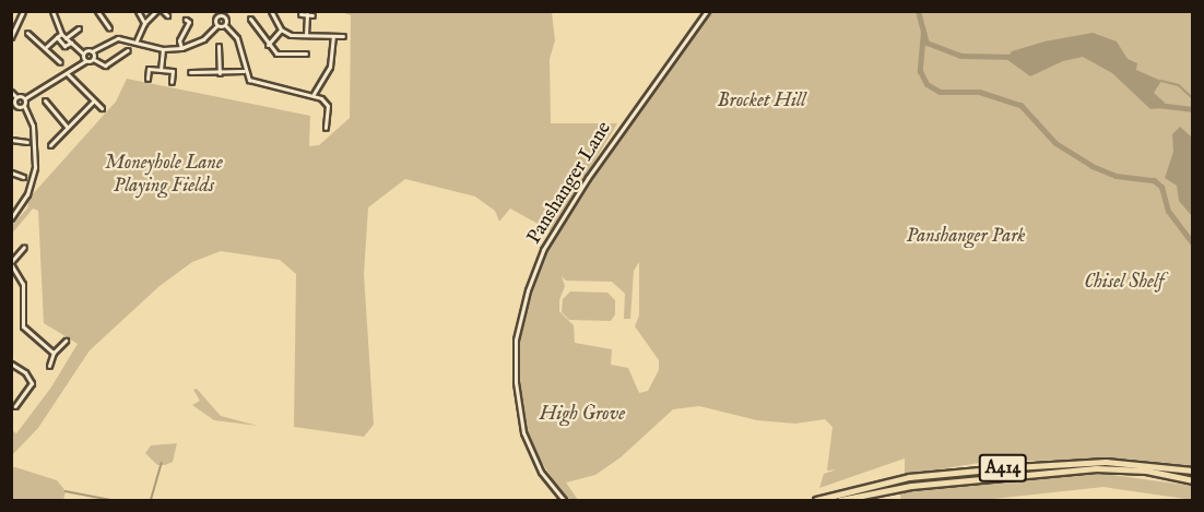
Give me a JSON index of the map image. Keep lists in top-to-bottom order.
{
  "streets": {
    "highway": ["A414"],
    "street": ["Panshanger Lane"]
  },
  "parks": [
    "Brocket Hill",
    "Moneyhole Lane Playing Fields",
    "Panshanger Park",
    "Chisel Shelf",
    "High Grove"
  ]
}
